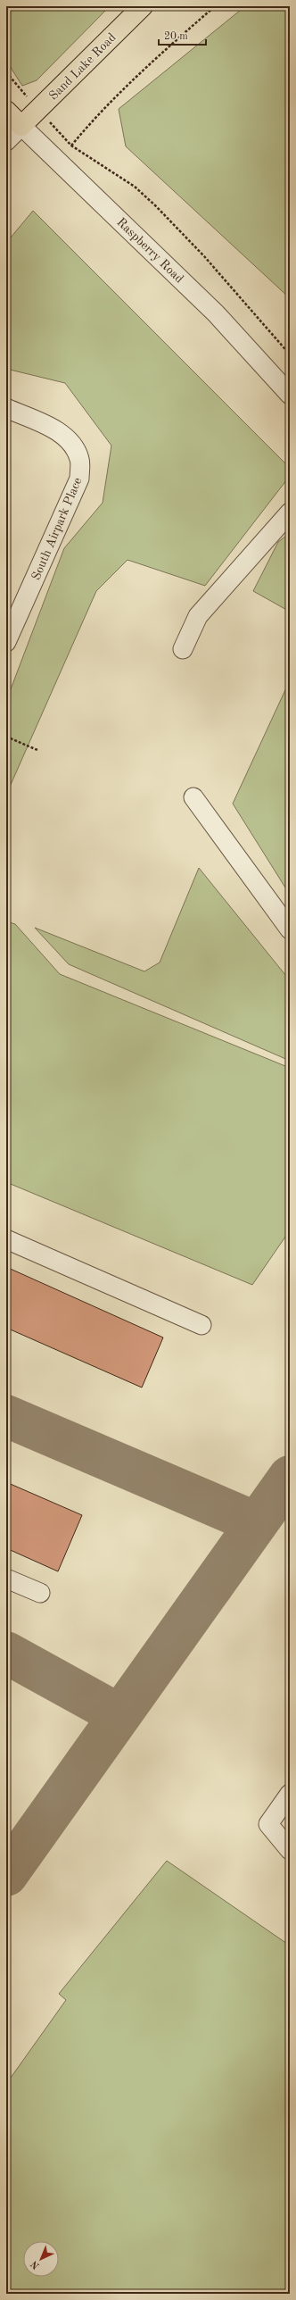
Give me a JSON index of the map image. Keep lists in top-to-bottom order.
{
  "streets": {
    "main road": ["Sand Lake Road", "Raspberry Road"],
    "street": ["South Airpark Place"]
  },
  "crossings": [
    ["Sand Lake Road", "Raspberry Road"]
  ],
  "scale_bar": "20 m",
  "north": "bottom left"
}
